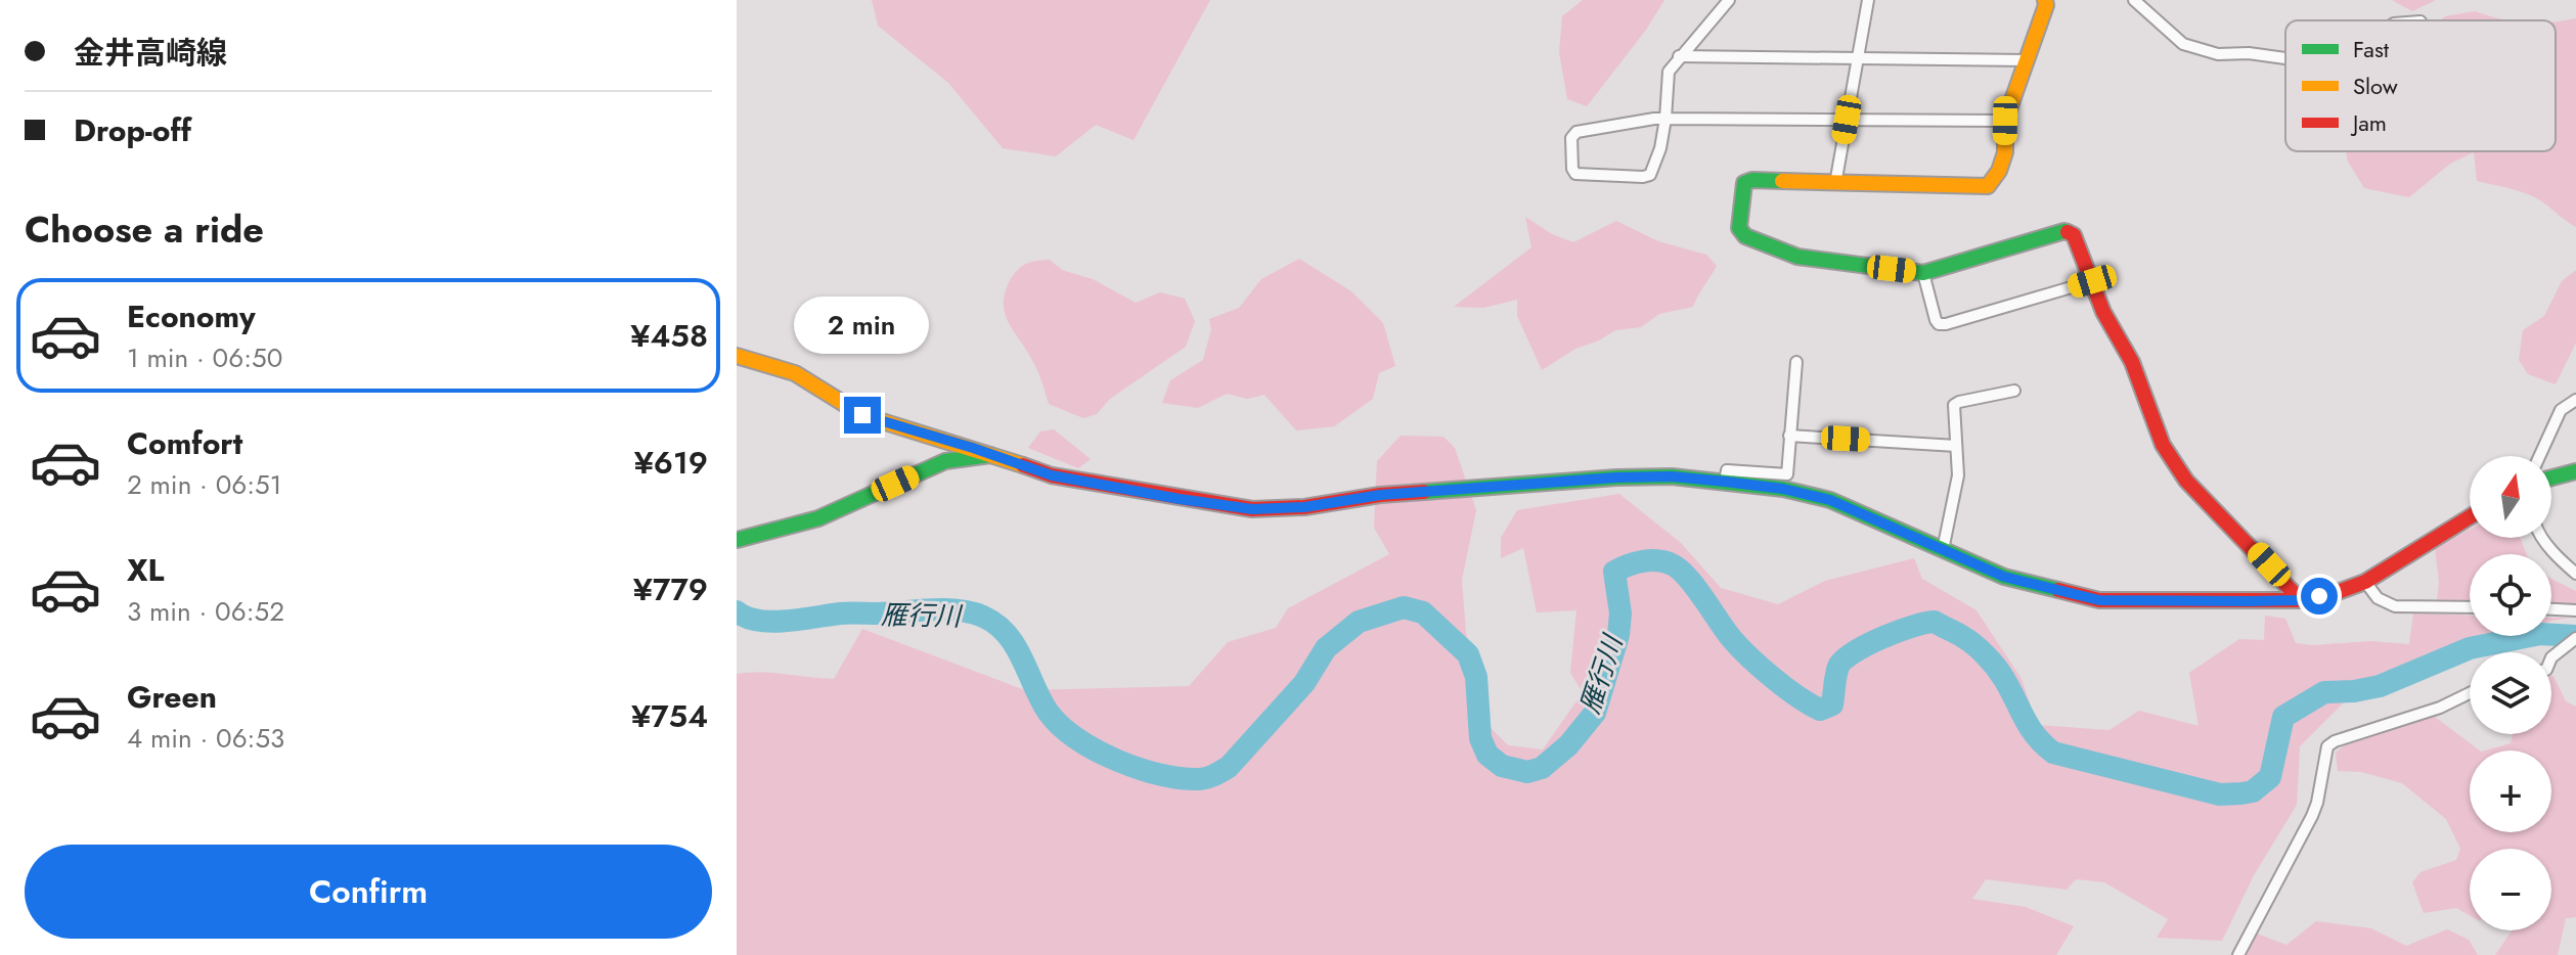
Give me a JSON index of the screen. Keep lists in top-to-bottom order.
{
  "water": ["雁行川"],
  "legend": ["Fast", "Slow", "Jam"],
  "north": "top",
  "page": {
    "banner": ["金井高崎線", "Drop-off"],
    "heading": "Choose a ride",
    "list": [
      {
        "name": "Economy",
        "note": "1 min · 06:50",
        "value": "¥458"
      },
      {
        "name": "Comfort",
        "note": "2 min · 06:51",
        "value": "¥619"
      },
      {
        "name": "XL",
        "note": "3 min · 06:52",
        "value": "¥779"
      },
      {
        "name": "Green",
        "note": "4 min · 06:53",
        "value": "¥754"
      }
    ],
    "bubble": "2 min",
    "map_buttons": ["+", "−"],
    "buttons": "Confirm"
  }
}
